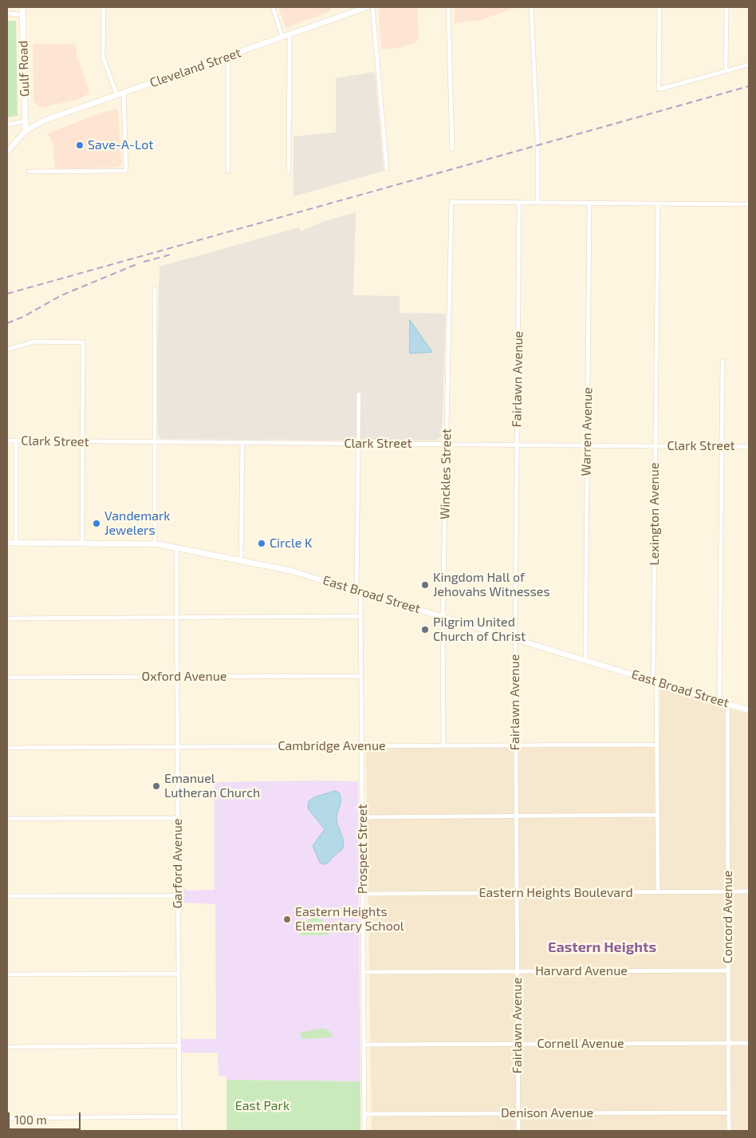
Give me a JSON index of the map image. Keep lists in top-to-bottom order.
{
  "streets": {
    "street": [
      "Cleveland Street",
      "Gulf Road",
      "Fairlawn Avenue",
      "Warren Avenue",
      "Clark Street",
      "Winckles Street",
      "Lexington Avenue",
      "East Broad Street",
      "Oxford Avenue",
      "Cambridge Avenue",
      "Prospect Street",
      "Garford Avenue",
      "Eastern Heights Boulevard",
      "Concord Avenue",
      "Harvard Avenue",
      "Cornell Avenue",
      "Denison Avenue"
    ]
  },
  "crossings": [
    ["Cleveland Street", "Gulf Road"],
    ["Fairlawn Avenue", "Clark Street"],
    ["Fairlawn Avenue", "Winckles Street"],
    ["Fairlawn Avenue", "East Broad Street"],
    ["Fairlawn Avenue", "Cambridge Avenue"],
    ["Fairlawn Avenue", "Eastern Heights Boulevard"],
    ["Fairlawn Avenue", "Harvard Avenue"],
    ["Fairlawn Avenue", "Cornell Avenue"],
    ["Fairlawn Avenue", "Denison Avenue"],
    ["Warren Avenue", "Clark Street"],
    ["Warren Avenue", "East Broad Street"],
    ["Clark Street", "Winckles Street"],
    ["Clark Street", "Lexington Avenue"],
    ["Clark Street", "Prospect Street"],
    ["Winckles Street", "East Broad Street"],
    ["Winckles Street", "Cambridge Avenue"],
    ["Lexington Avenue", "East Broad Street"],
    ["Lexington Avenue", "Cambridge Avenue"],
    ["Lexington Avenue", "Eastern Heights Boulevard"],
    ["East Broad Street", "Prospect Street"],
    ["East Broad Street", "Garford Avenue"],
    ["East Broad Street", "Concord Avenue"],
    ["Oxford Avenue", "Prospect Street"],
    ["Oxford Avenue", "Garford Avenue"],
    ["Cambridge Avenue", "Prospect Street"],
    ["Cambridge Avenue", "Garford Avenue"],
    ["Prospect Street", "Eastern Heights Boulevard"],
    ["Prospect Street", "Harvard Avenue"],
    ["Prospect Street", "Cornell Avenue"],
    ["Prospect Street", "Denison Avenue"],
    ["Eastern Heights Boulevard", "Concord Avenue"],
    ["Concord Avenue", "Harvard Avenue"],
    ["Concord Avenue", "Cornell Avenue"],
    ["Concord Avenue", "Denison Avenue"]
  ],
  "districts": ["Eastern Heights"],
  "parks": ["East Park"],
  "places": [
    "Save-A-Lot",
    "Vandemark Jewelers",
    "Circle K",
    "Kingdom Hall of Jehovahs Witnesses",
    "Pilgrim United Church of Christ",
    "Emanuel Lutheran Church",
    "Eastern Heights Elementary School"
  ],
  "scale_bar": "100 m"
}
